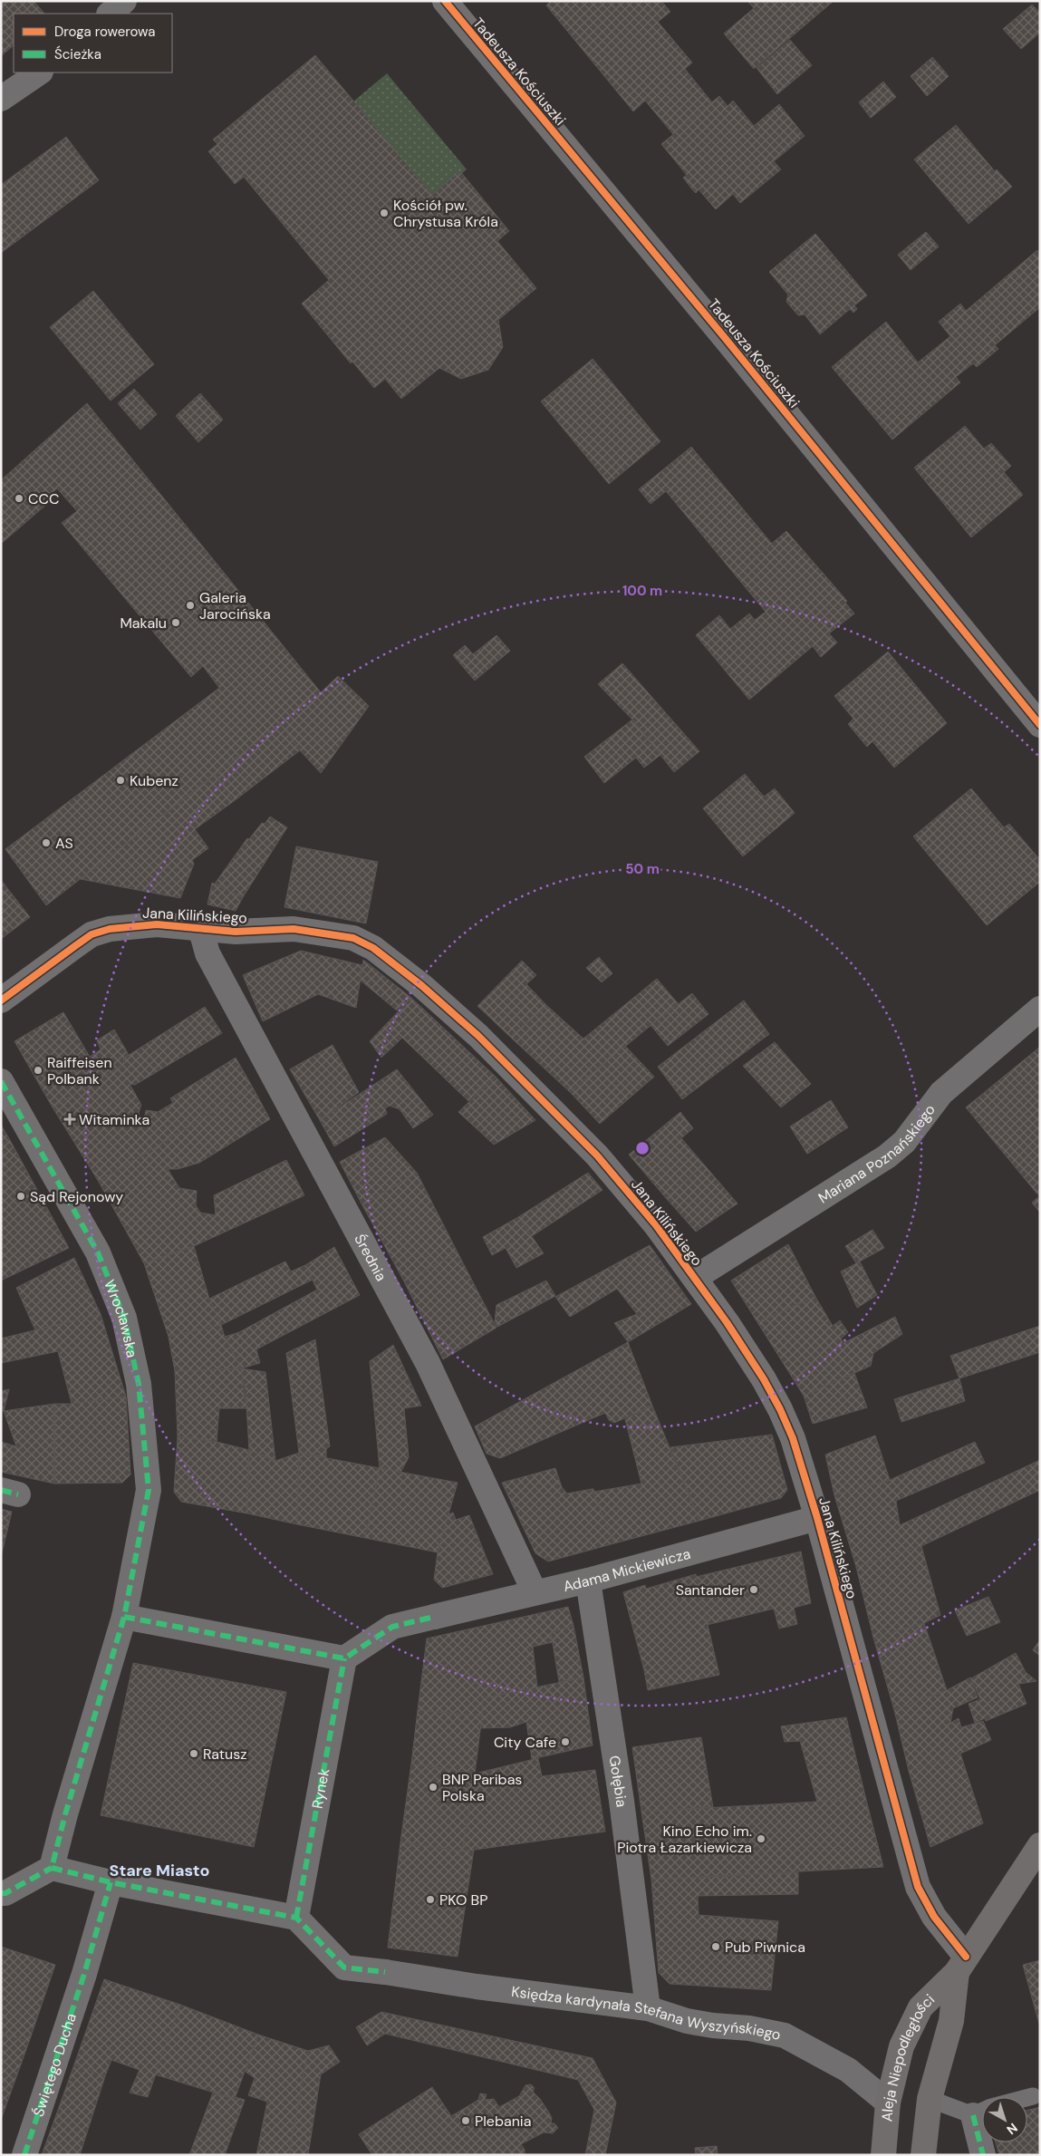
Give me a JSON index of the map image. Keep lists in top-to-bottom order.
{
  "streets": {
    "main road": ["Aleja Niepodległości"],
    "street": [
      "Tadeusza Kościuszki",
      "Jana Kilińskiego",
      "Mariana Poznańskiego",
      "Średnia",
      "Wrocławska",
      "Adama Mickiewicza",
      "Gołębia",
      "Rynek",
      "Księdza kardynała Stefana Wyszyńskiego",
      "Świętego Ducha"
    ]
  },
  "crossings": [
    ["Jana Kilińskiego", "Mariana Poznańskiego"],
    ["Jana Kilińskiego", "Średnia"],
    ["Jana Kilińskiego", "Adama Mickiewicza"],
    ["Jana Kilińskiego", "Aleja Niepodległości"],
    ["Średnia", "Adama Mickiewicza"],
    ["Adama Mickiewicza", "Gołębia"],
    ["Adama Mickiewicza", "Rynek"],
    ["Gołębia", "Księdza kardynała Stefana Wyszyńskiego"],
    ["Rynek", "Księdza kardynała Stefana Wyszyńskiego"],
    ["Księdza kardynała Stefana Wyszyńskiego", "Aleja Niepodległości"]
  ],
  "districts": ["Stare Miasto"],
  "places": {
    "other": [
      "Kościół pw. Chrystusa Króla",
      "CCC",
      "Galeria Jarocińska",
      "Makalu",
      "Kubenz",
      "AS",
      "Raiffeisen Polbank",
      "Sąd Rejonowy",
      "Santander",
      "City Cafe",
      "Ratusz",
      "BNP Paribas Polska",
      "Kino Echo im. Piotra Łazarkiewicza",
      "PKO BP",
      "Pub Piwnica",
      "Plebania"
    ],
    "health": ["Witaminka"]
  },
  "legend": ["Droga rowerowa", "Ścieżka"],
  "north": "bottom right",
  "rings": ["100 m", "50 m"]
}
